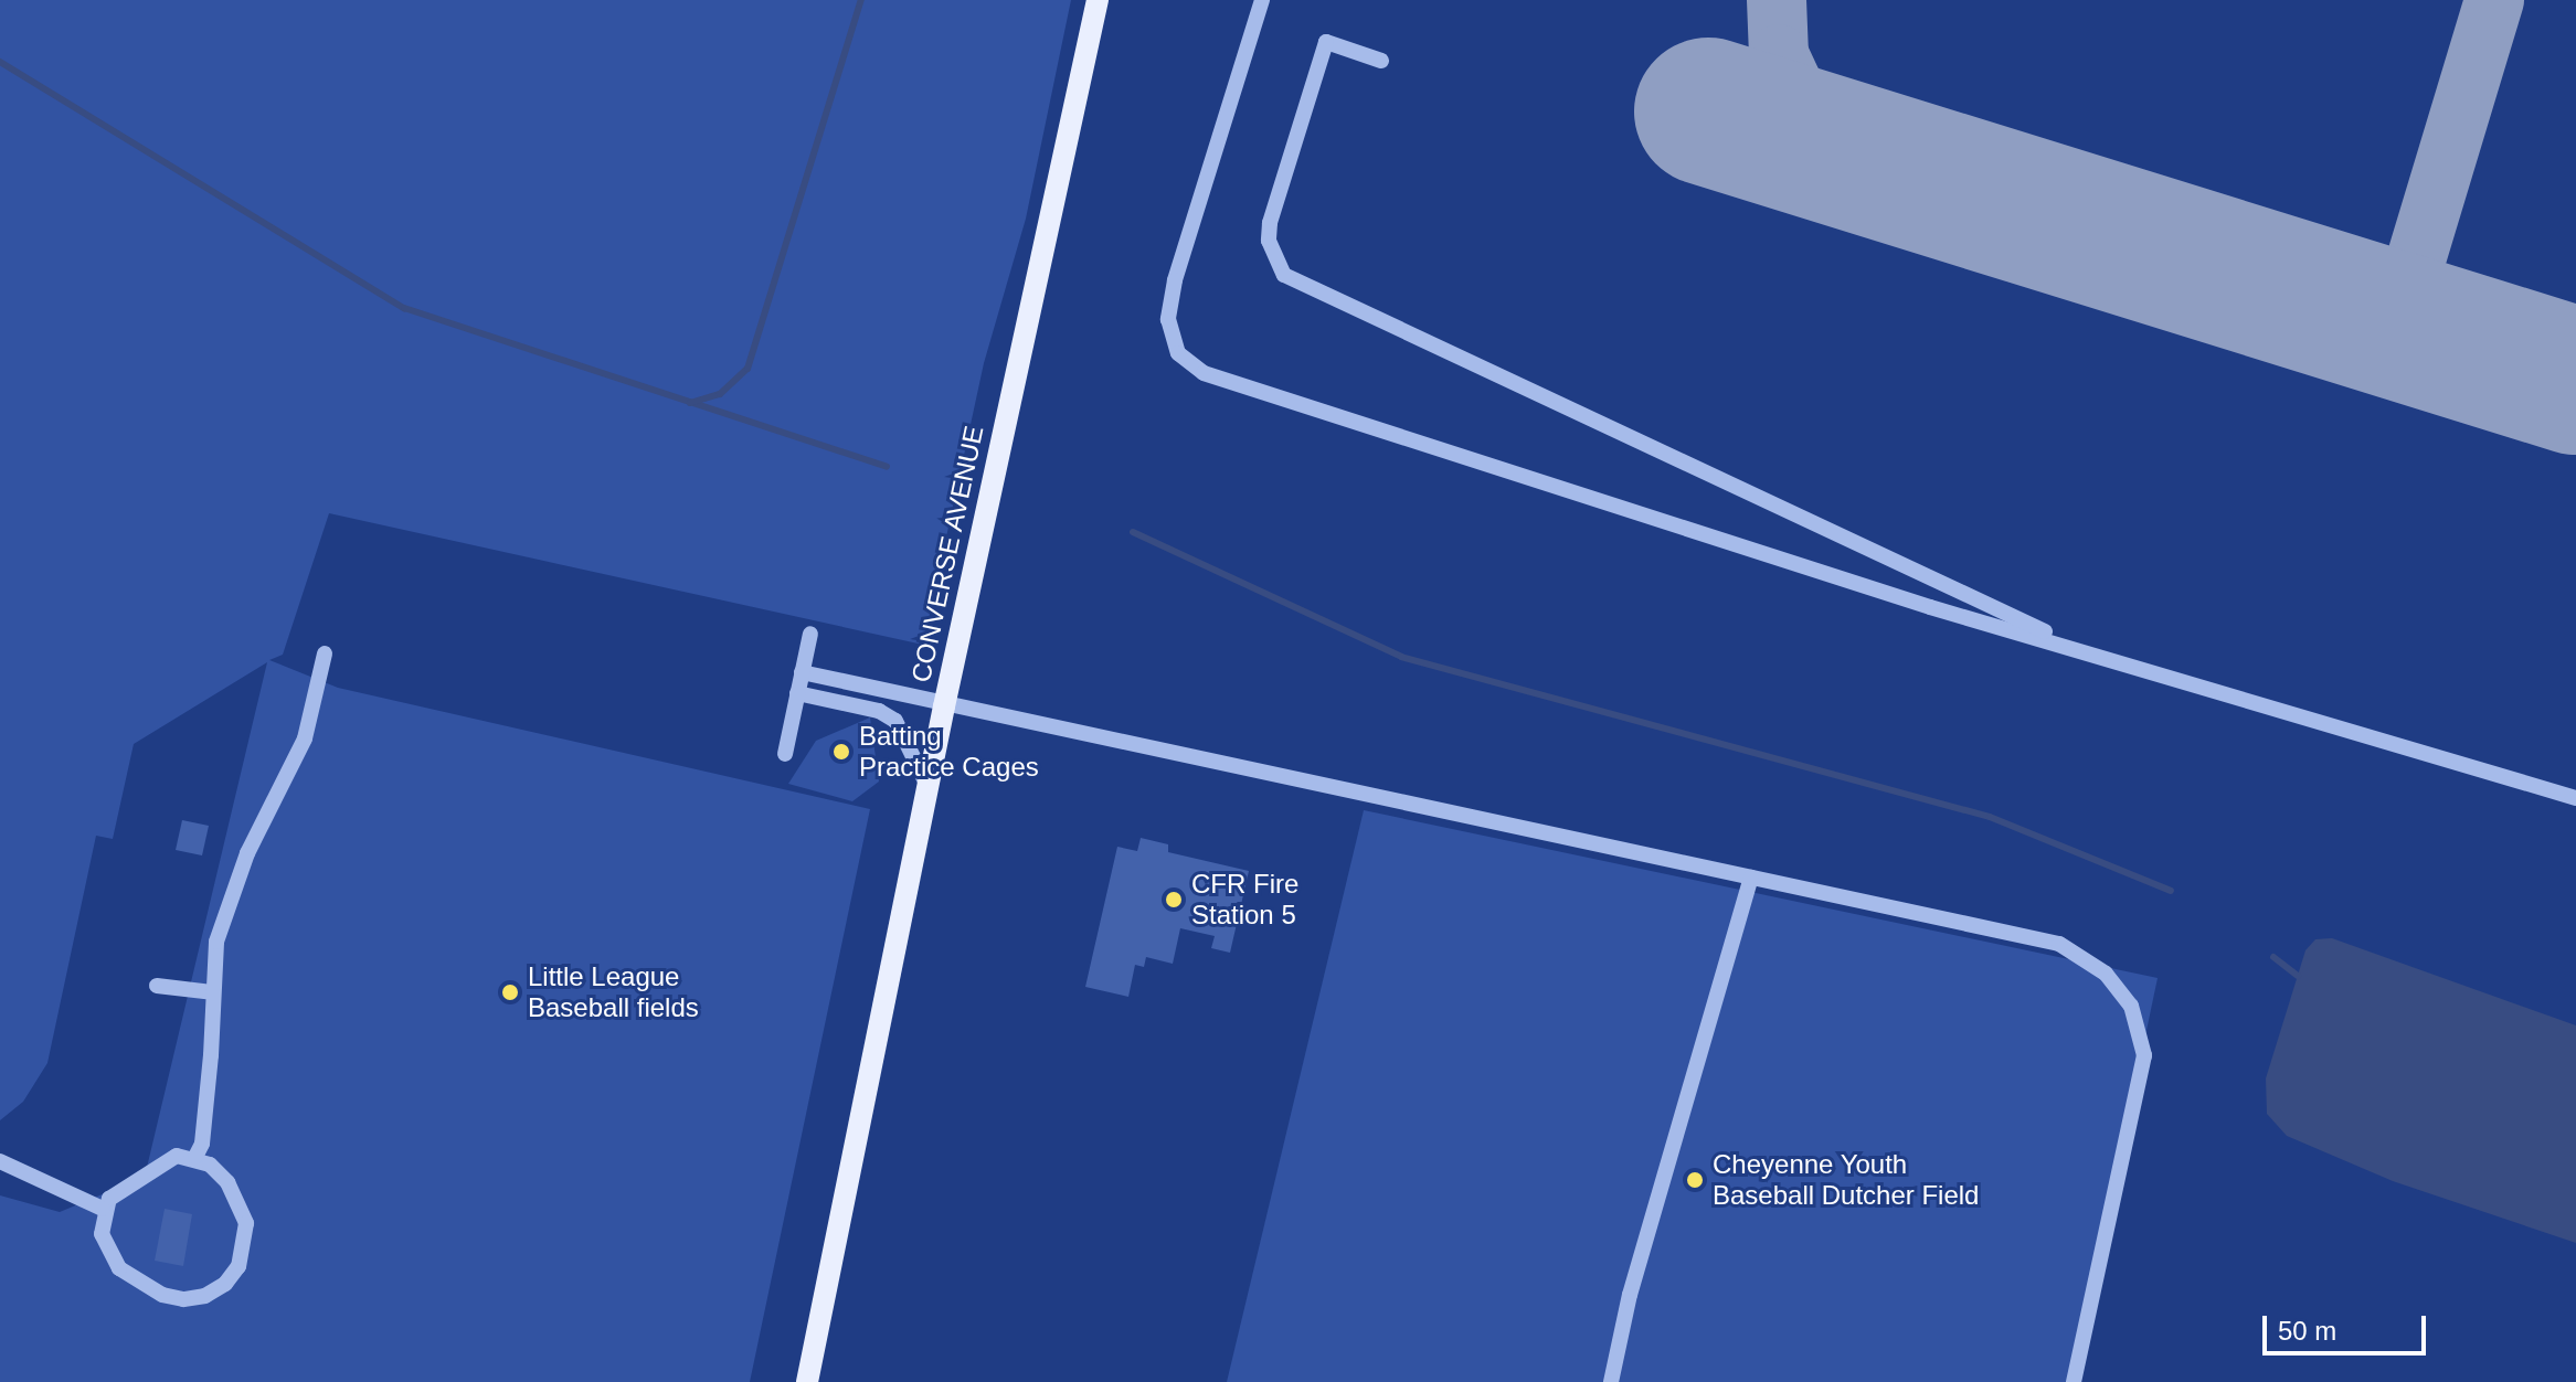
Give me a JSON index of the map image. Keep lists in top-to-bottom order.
{
  "streets": {
    "main road": ["CONVERSE AVENUE"]
  },
  "places": [
    "Batting Practice Cages",
    "CFR Fire Station 5",
    "Little League Baseball fields",
    "Cheyenne Youth Baseball Dutcher Field"
  ],
  "scale_bar": "50 m"
}
